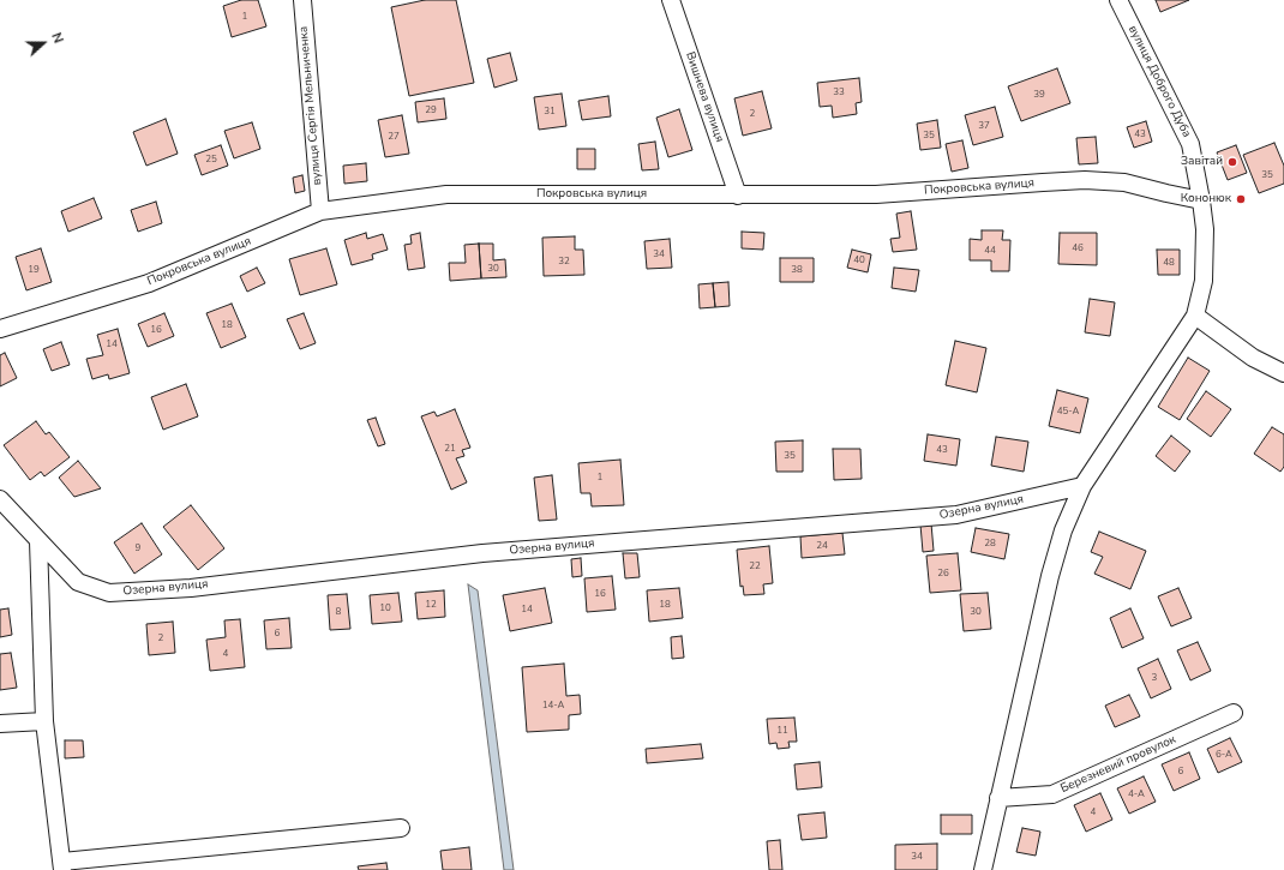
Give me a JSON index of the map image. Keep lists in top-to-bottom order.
{
  "streets": {
    "street": [
      "вулиця Доброго Дуба",
      "Вишнева вулиця",
      "вулиця Сергія Мельниченка",
      "Покровська вулиця",
      "Озерна вулиця",
      "Березневий провулок"
    ]
  },
  "crossings": [
    ["вулиця Доброго Дуба", "Покровська вулиця"],
    ["Вишнева вулиця", "Покровська вулиця"],
    ["вулиця Сергія Мельниченка", "Покровська вулиця"]
  ],
  "places": ["Завітай", "Кононюк"],
  "house_numbers": [
    "1",
    "33",
    "39",
    "29",
    "31",
    "2",
    "37",
    "43",
    "35",
    "27",
    "25",
    "35",
    "46",
    "44",
    "34",
    "40",
    "32",
    "48",
    "30",
    "19",
    "38",
    "18",
    "16",
    "14",
    "45-А",
    "21",
    "43",
    "35",
    "1",
    "28",
    "24",
    "9",
    "22",
    "26",
    "16",
    "12",
    "18",
    "10",
    "14",
    "8",
    "30",
    "6",
    "2",
    "4",
    "3",
    "14-А",
    "11",
    "6-А",
    "6",
    "4-А",
    "4",
    "34"
  ],
  "north": "right"
}
